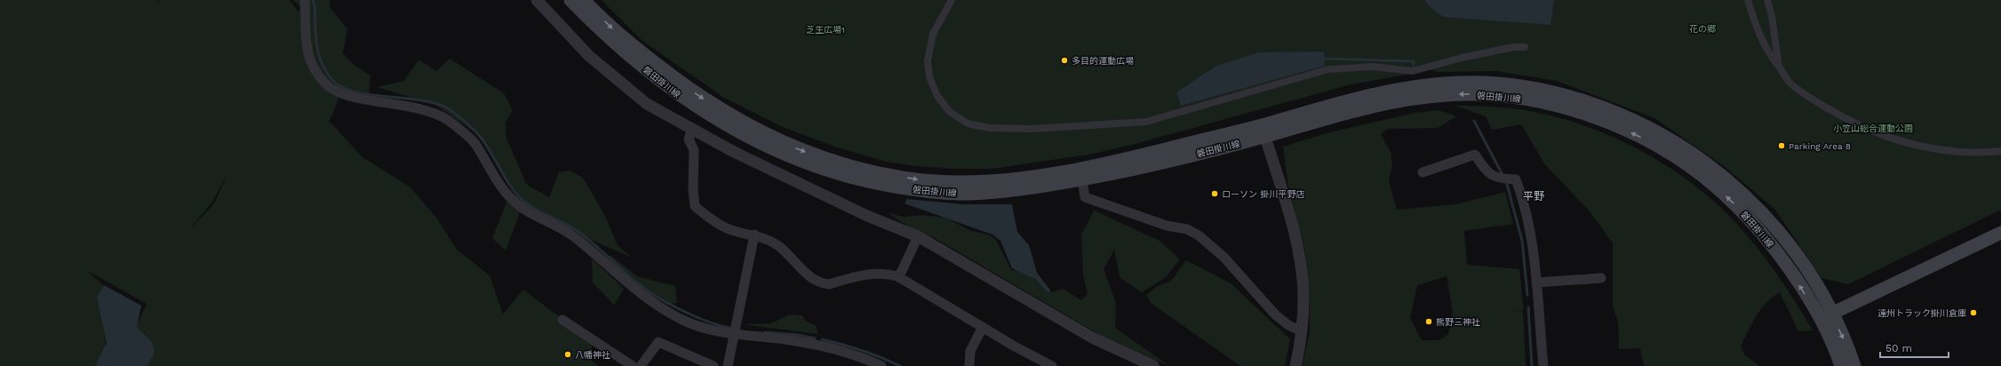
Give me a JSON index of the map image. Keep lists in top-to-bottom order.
{
  "streets": {
    "main road": ["磐田掛川線"]
  },
  "districts": ["平野"],
  "parks": ["花の郷", "芝生広場1", "小笠山総合運動公園"],
  "places": [
    "多目的運動広場",
    "Parking Area 8",
    "ローソン 掛川平野店",
    "遠州トラック掛川倉庫",
    "熊野三神社",
    "八幡神社"
  ],
  "scale_bar": "50 m"
}
